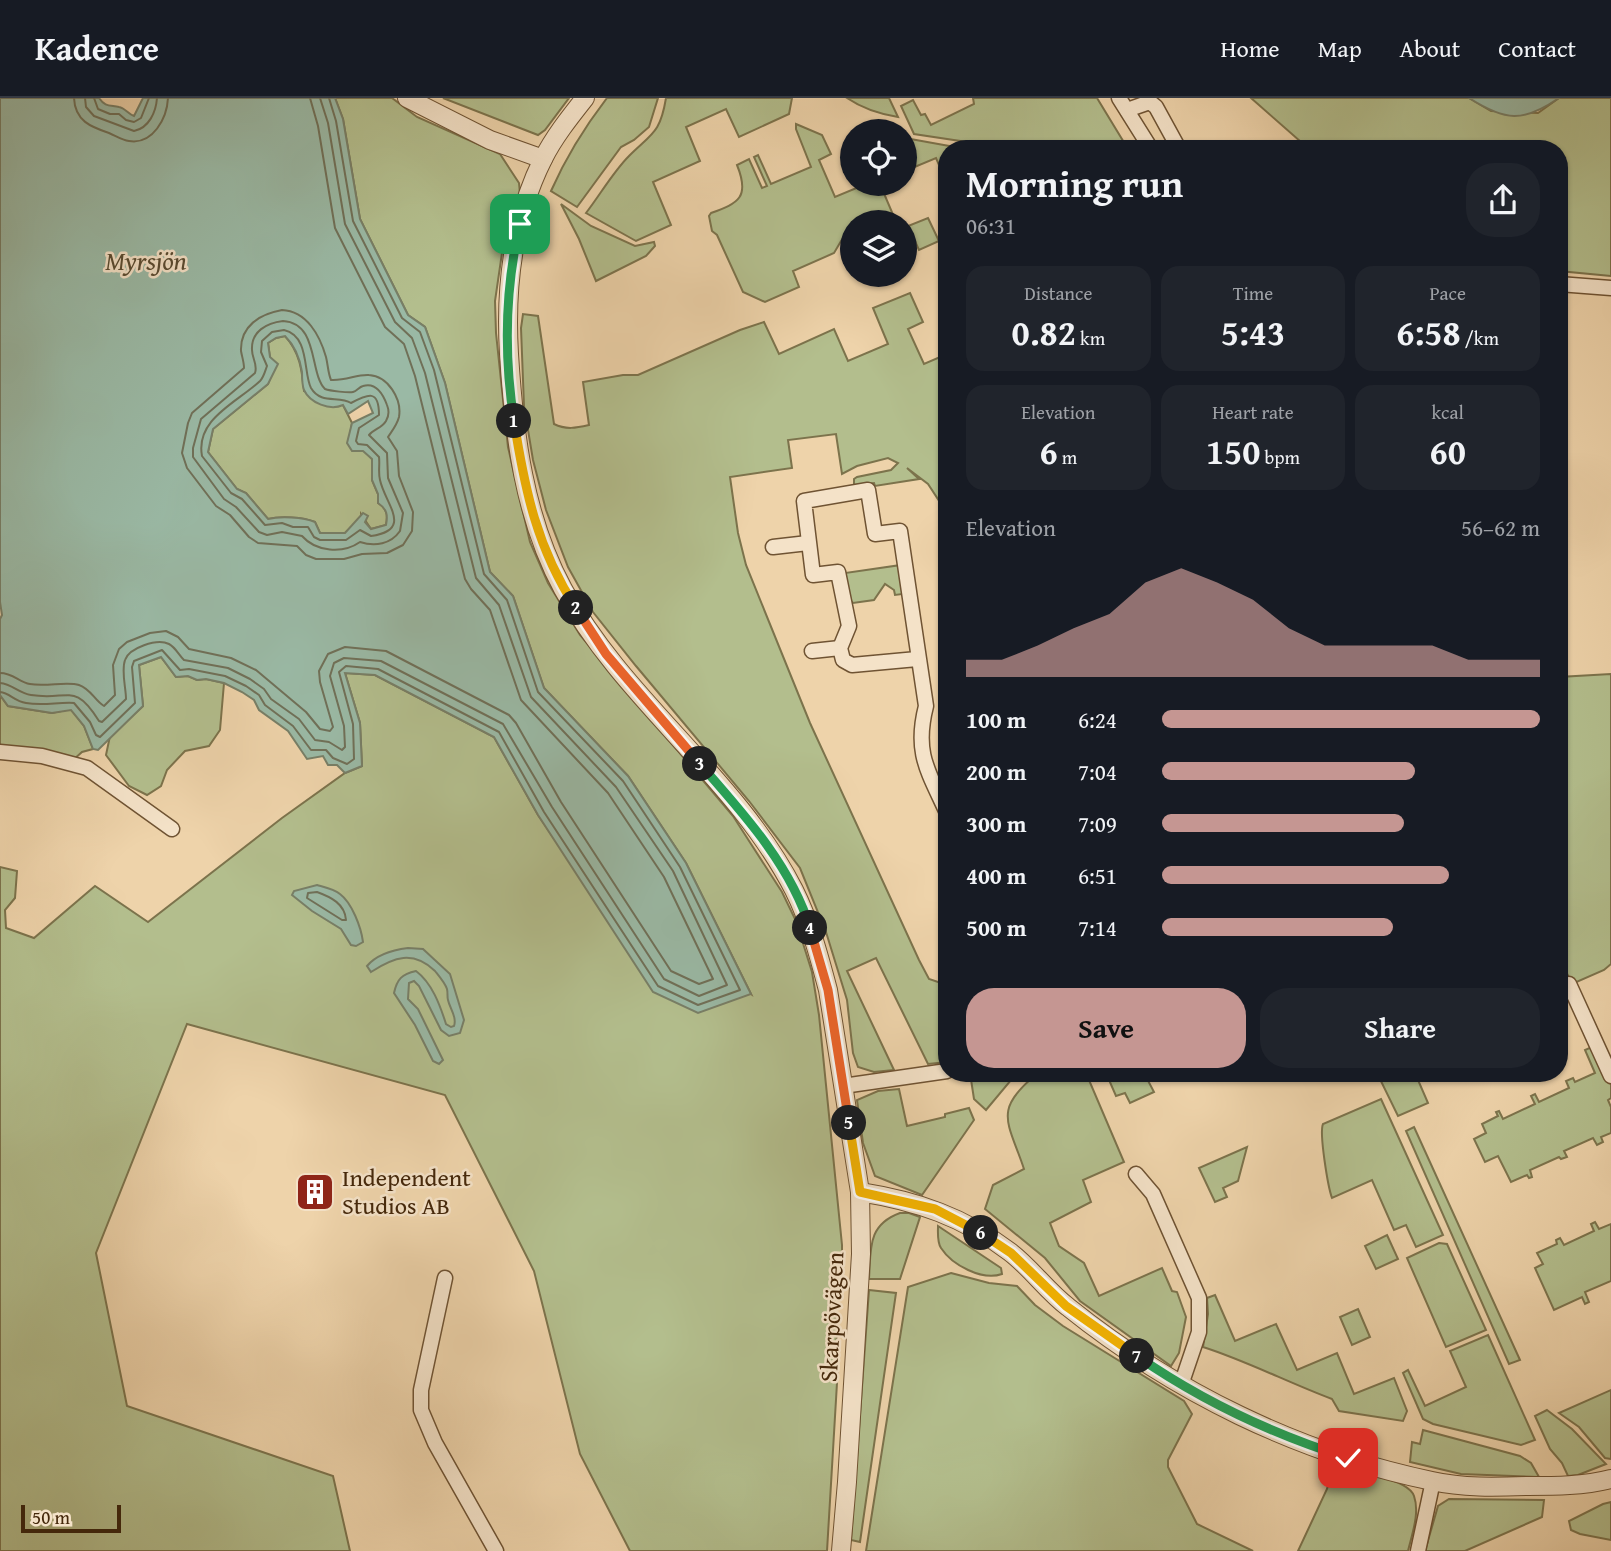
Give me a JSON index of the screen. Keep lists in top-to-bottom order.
{
  "streets": {
    "street": ["Skarpövägen"]
  },
  "water": ["Myrsjön"],
  "places": {
    "building": ["Independent Studios AB"]
  },
  "scale_bar": "50 m",
  "page": {
    "header": "Kadence",
    "nav": [
      "Home",
      "Map",
      "About",
      "Contact"
    ],
    "heading": ["Morning run", "06:31"],
    "stats": [
      ["Distance", "0.82 km"],
      ["Time", "5:43"],
      ["Pace", "6:58 /km"],
      ["Elevation", "6 m"],
      ["Heart rate", "150 bpm"],
      ["kcal", "60"]
    ],
    "pins": [
      "1",
      "2",
      "3",
      "4",
      "5",
      "6",
      "7"
    ],
    "chart": ["Elevation", "56–62 m"],
    "list": [
      {
        "name": "100 m",
        "note": "6:24"
      },
      {
        "name": "200 m",
        "note": "7:04"
      },
      {
        "name": "300 m",
        "note": "7:09"
      },
      {
        "name": "400 m",
        "note": "6:51"
      },
      {
        "name": "500 m",
        "note": "7:14"
      }
    ],
    "buttons": ["Save", "Share"],
    "scale": "50 m"
  }
}
